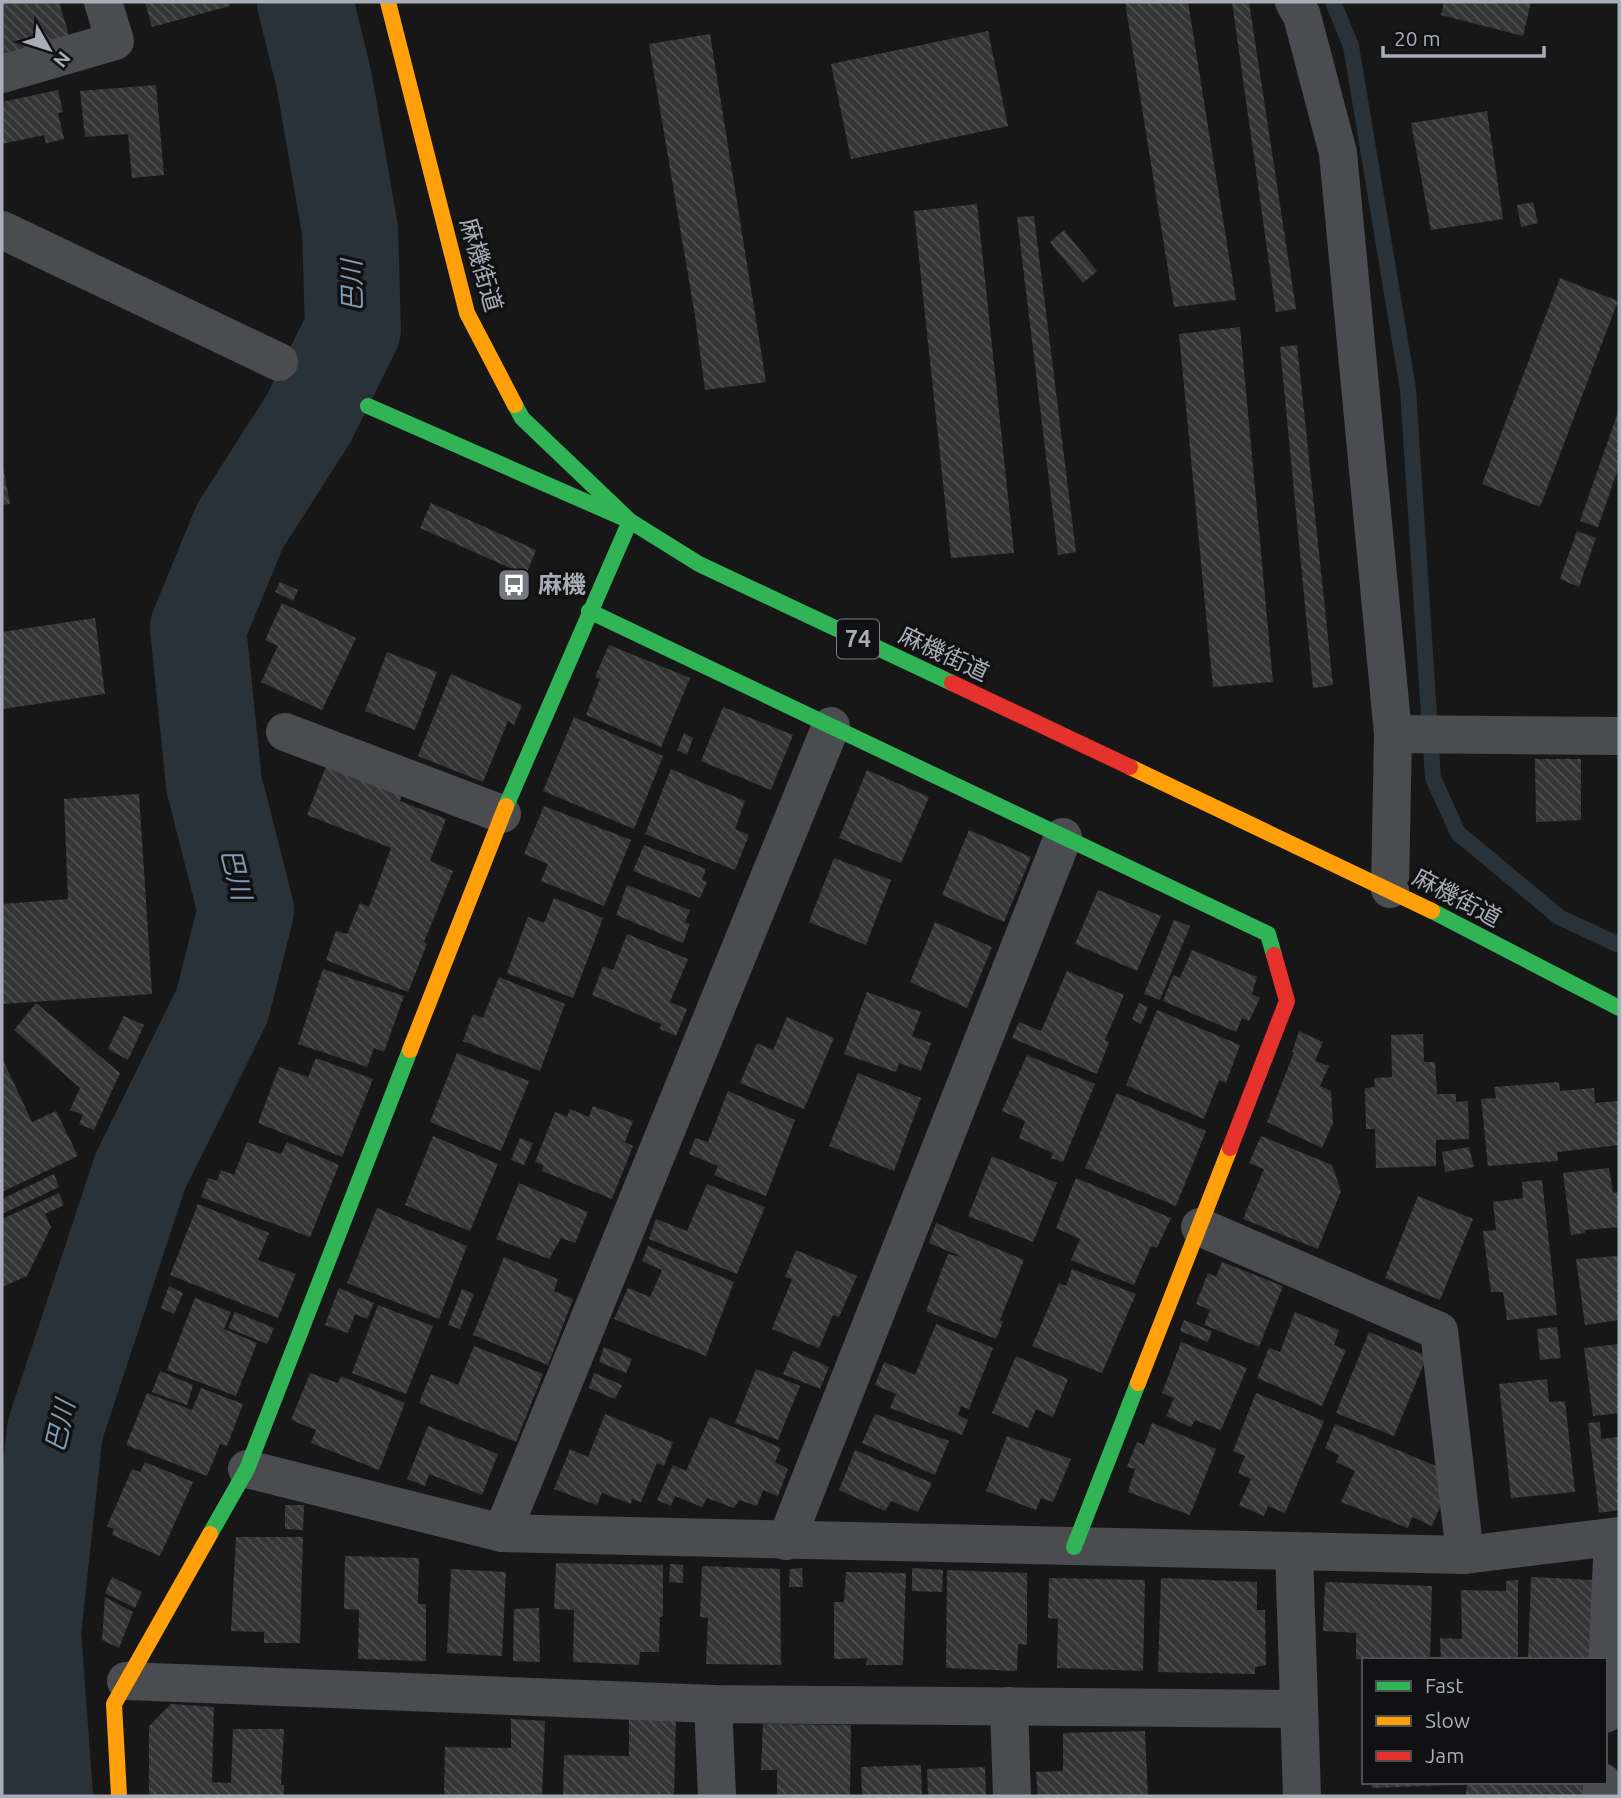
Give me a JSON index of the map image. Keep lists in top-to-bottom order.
{
  "streets": {
    "street": ["麻機街道", "74"]
  },
  "water": ["巴川"],
  "places": {
    "bus stop": ["麻機"]
  },
  "legend": ["Fast", "Slow", "Jam"],
  "scale_bar": "20 m",
  "north": "bottom right"
}
